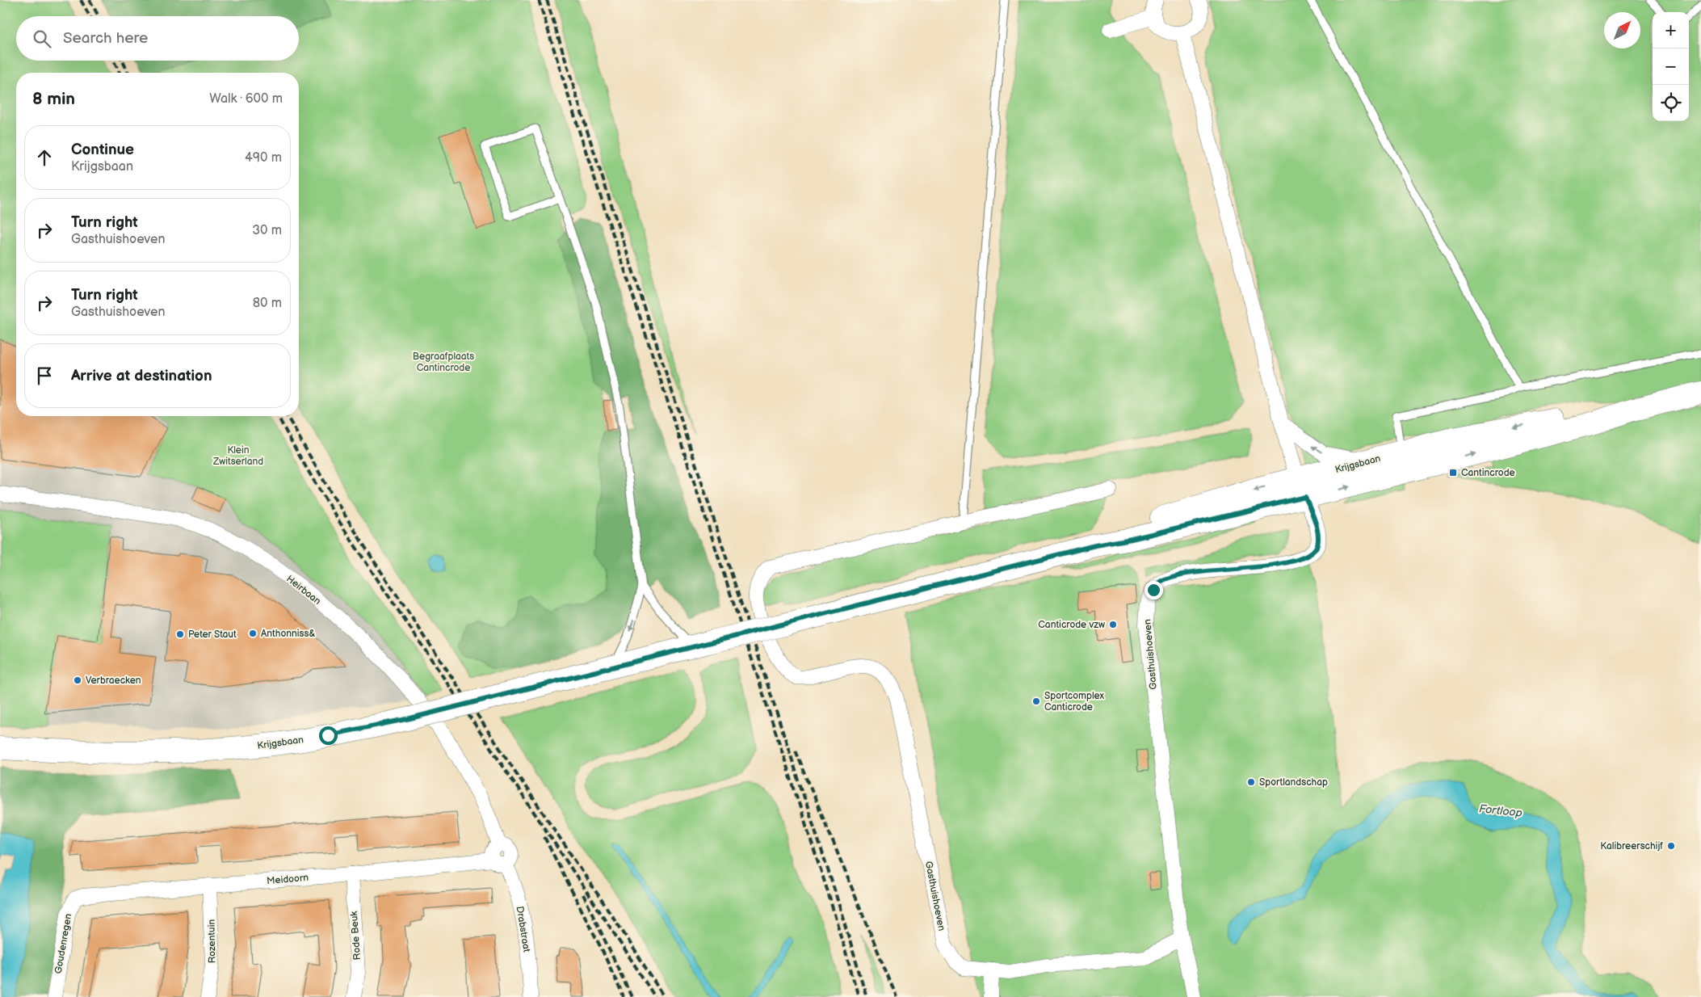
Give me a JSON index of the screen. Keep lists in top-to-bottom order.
{
  "streets": {
    "main road": ["Krijgsbaan"],
    "street": [
      "Heirbaan",
      "Gasthuishoeven",
      "Meidoorn",
      "Drabstraat",
      "Rode Beuk",
      "Rozentuin",
      "Goudenregen"
    ]
  },
  "crossings": [
    ["Krijgsbaan", "Gasthuishoeven"],
    ["Heirbaan", "Meidoorn"],
    ["Heirbaan", "Drabstraat"],
    ["Meidoorn", "Drabstraat"],
    ["Meidoorn", "Rode Beuk"],
    ["Meidoorn", "Rozentuin"],
    ["Meidoorn", "Goudenregen"]
  ],
  "water": ["Fortloop"],
  "parks": ["Begraafplaats Cantincrode", "Klein Zwitserland"],
  "places": {
    "transit": ["Cantincrode"],
    "other": [
      "Canticrode vzw",
      "Anthonniss&",
      "Peter Staut",
      "Verbraecken",
      "Sportcomplex Canticrode",
      "Sportlandschap",
      "Kalibreerschijf"
    ]
  },
  "north": "top right",
  "page": {
    "map_buttons": ["+", "−"],
    "search": "Search here",
    "heading": ["8 min", "Walk · 600 m"],
    "list": [
      ["Continue", "Krijgsbaan", "490 m"],
      ["Turn right", "Gasthuishoeven", "30 m"],
      ["Turn right", "Gasthuishoeven", "80 m"],
      "Arrive at destination"
    ]
  }
}
